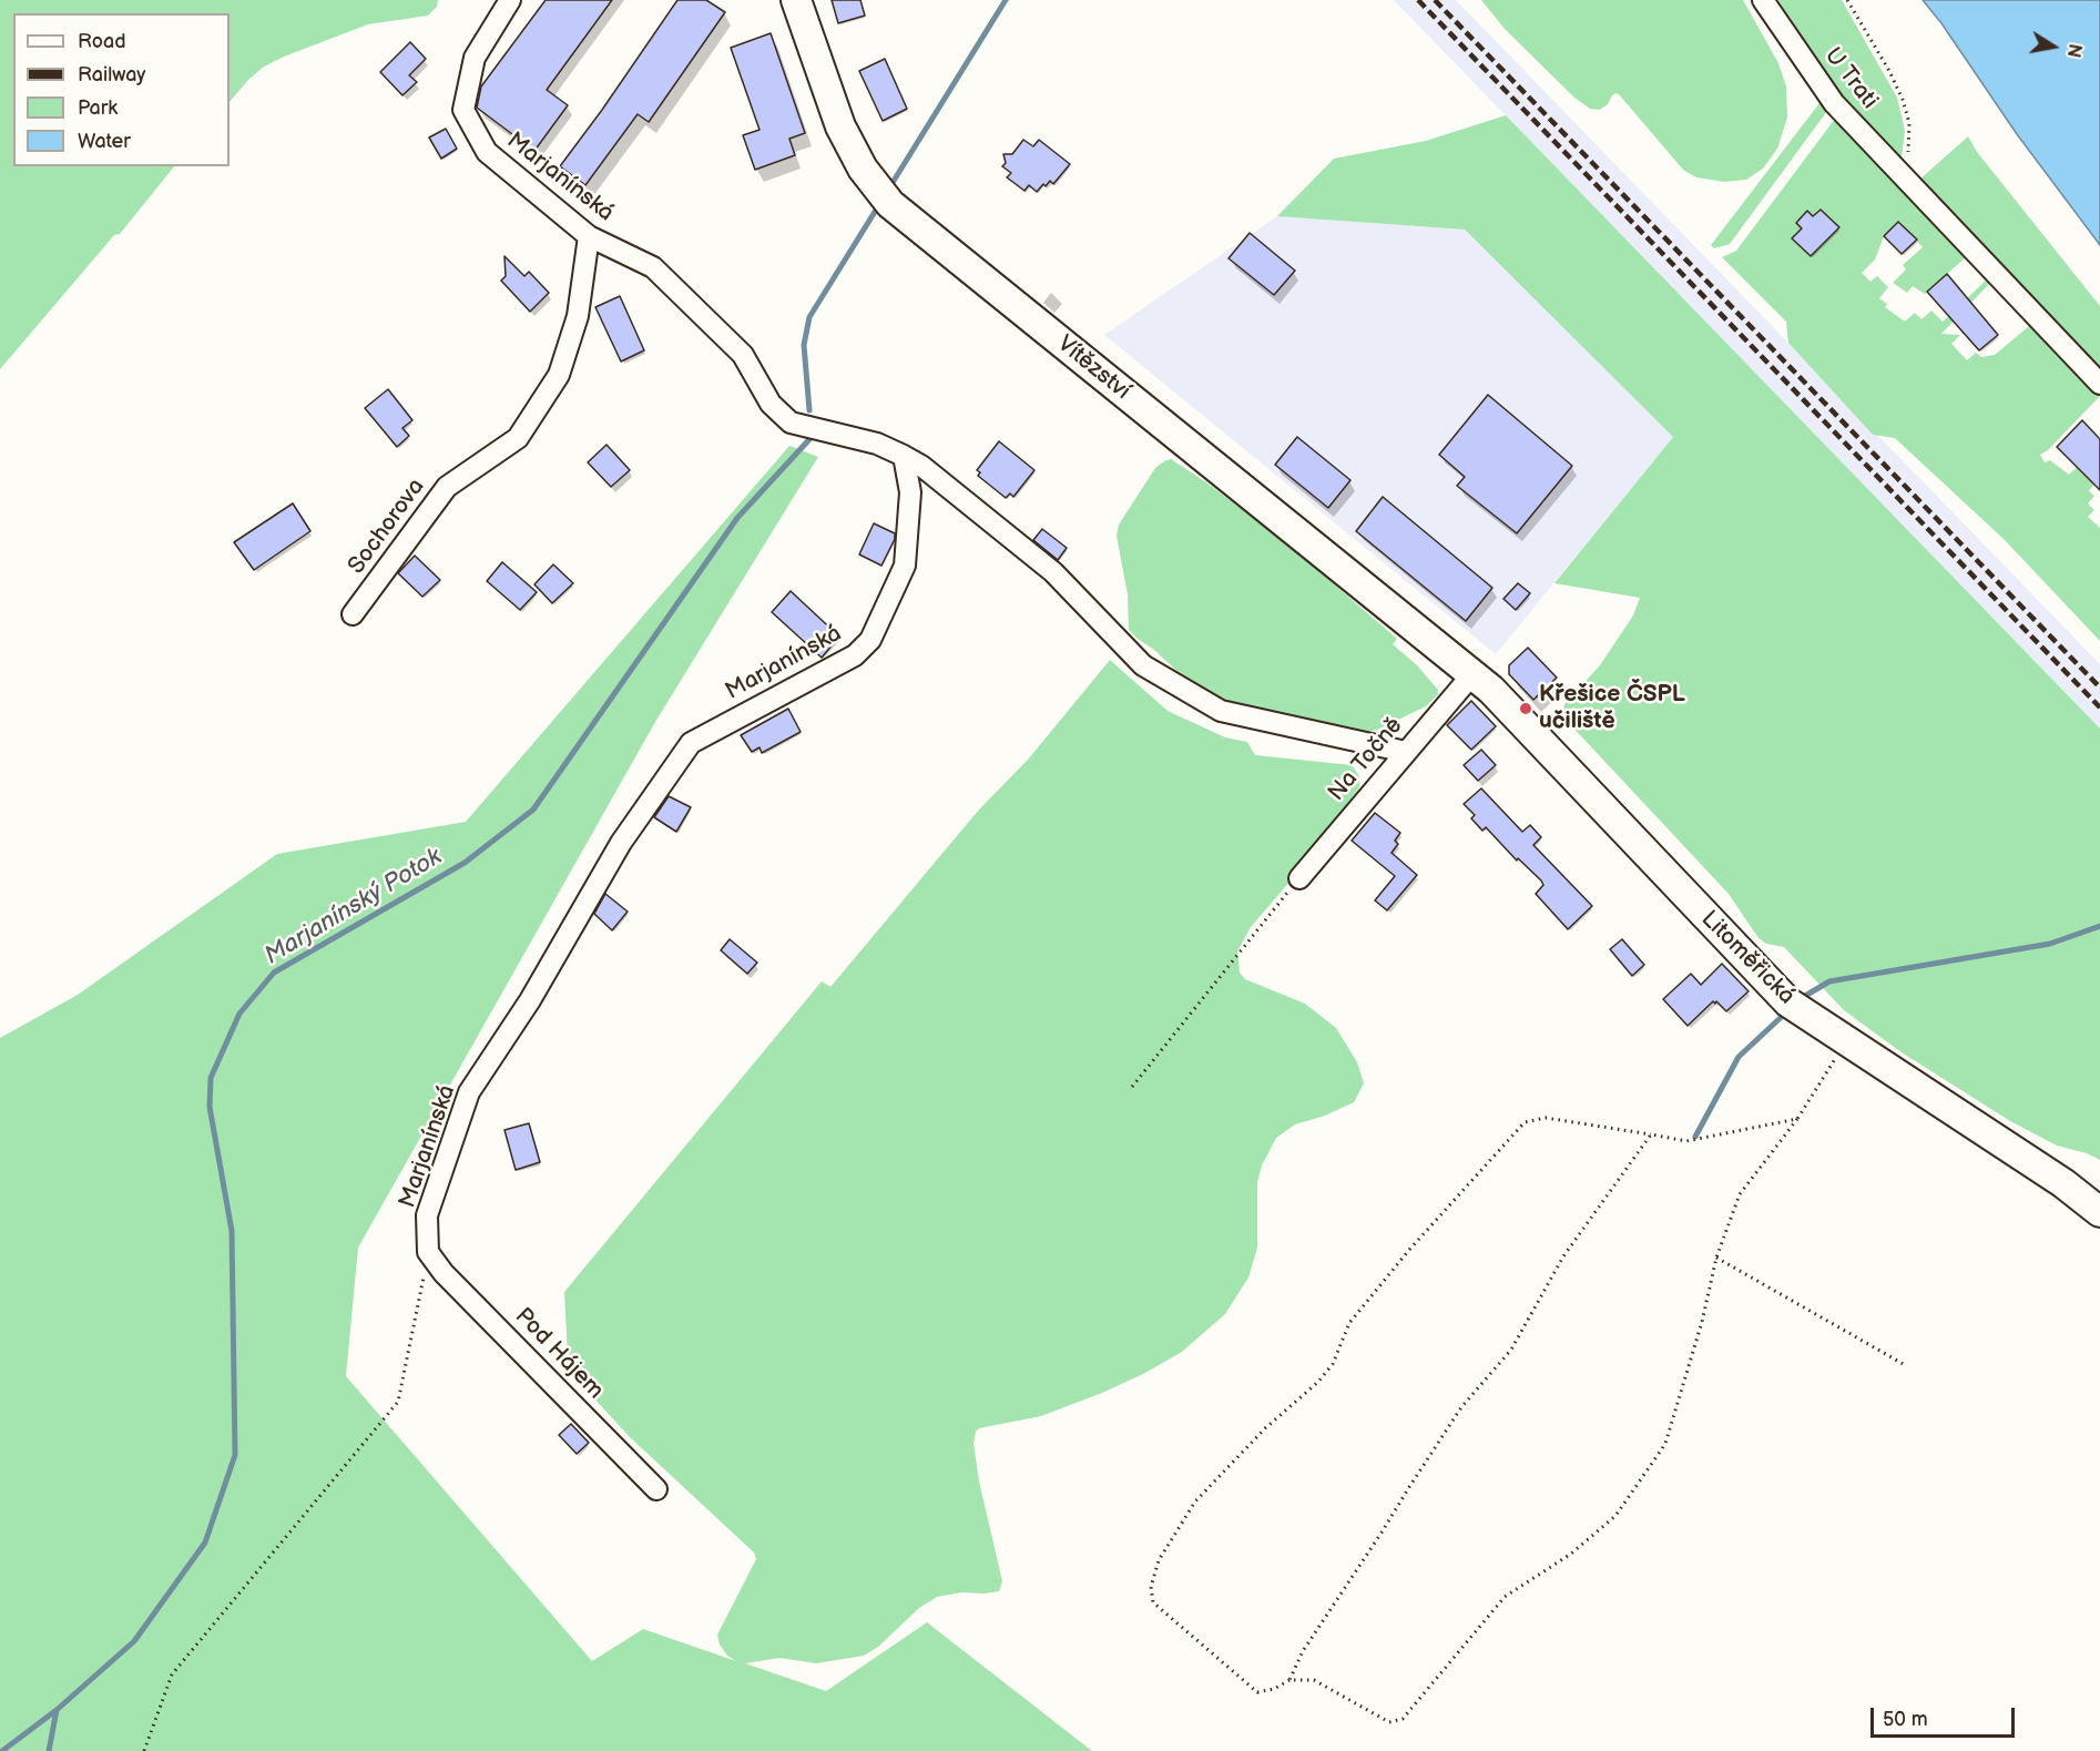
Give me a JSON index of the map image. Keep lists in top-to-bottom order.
{
  "streets": {
    "main road": ["Vítězství", "Litoměřická"],
    "street": [
      "U Trati",
      "Marjanínská",
      "Sochorova",
      "Na Točně",
      "Pod Hájem"
    ]
  },
  "crossings": [
    ["Marjanínská", "Sochorova"],
    ["Marjanínská", "Pod Hájem"],
    ["Vítězství", "Na Točně"],
    ["Vítězství", "Litoměřická"],
    ["Na Točně", "Litoměřická"]
  ],
  "water": ["Marjanínský Potok"],
  "places": ["Křešice ČSPL učiliště"],
  "legend": [
    "Road",
    "Railway",
    "Park",
    "Water"
  ],
  "scale_bar": "50 m",
  "north": "right"
}
